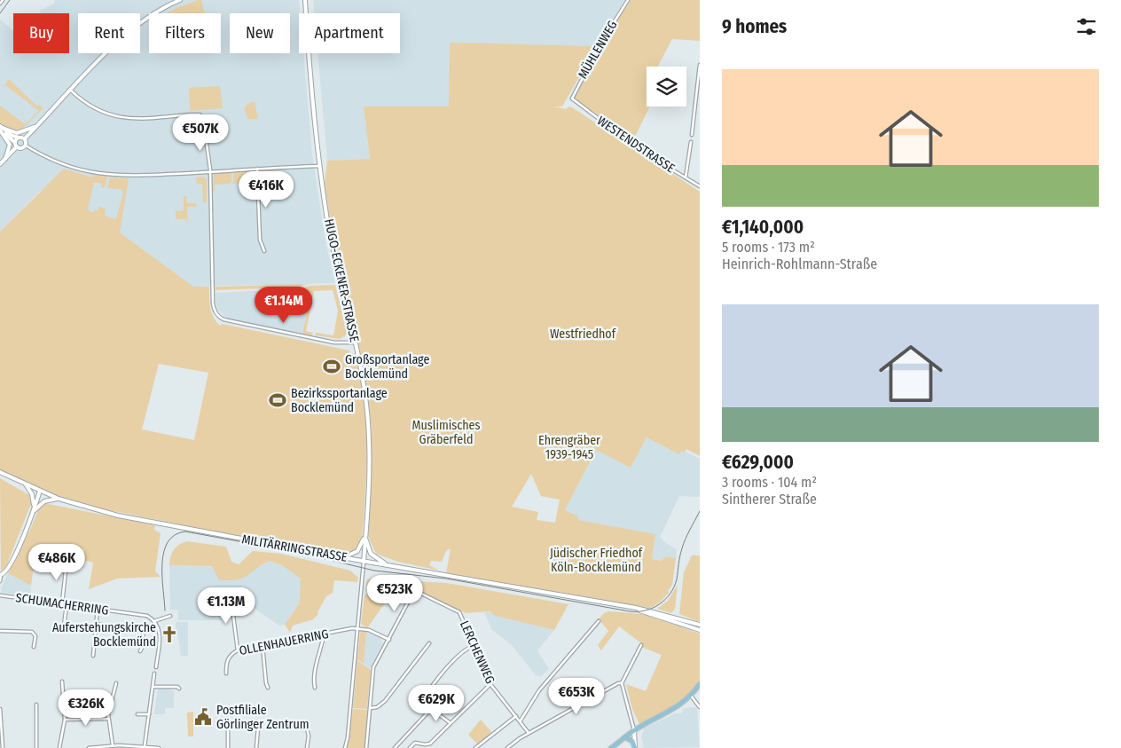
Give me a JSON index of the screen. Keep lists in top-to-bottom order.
{
  "streets": {
    "main road": ["HUGO-ECKENER-STRASSE", "MILITÄRRINGSTRASSE"],
    "street": [
      "MÜHLENWEG",
      "WESTENDSTRASSE",
      "SCHUMACHERRING",
      "OLLENHAUERRING",
      "LERCHENWEG"
    ]
  },
  "crossings": [
    ["MÜHLENWEG", "WESTENDSTRASSE"],
    ["HUGO-ECKENER-STRASSE", "MILITÄRRINGSTRASSE"]
  ],
  "parks": [
    "Westfriedhof",
    "Muslimisches Gräberfeld",
    "Ehrengräber 1939-1945",
    "Jüdischer Friedhof Köln-Bocklemünd"
  ],
  "places": {
    "sports": ["Großsportanlage Bocklemünd", "Bezirkssportanlage Bocklemünd"],
    "church": ["Auferstehungskirche Bocklemünd"],
    "public building": ["Postfiliale Görlinger Zentrum"]
  },
  "page": {
    "heading": "9 homes",
    "chip": [
      "Buy",
      "Rent",
      "Filters",
      "New",
      "Apartment"
    ],
    "list": [
      {
        "name": "€1,140,000",
        "note": "5 rooms · 173 m² · Heinrich-Rohlmann-Straße"
      },
      {
        "name": "€629,000",
        "note": "3 rooms · 104 m² · Sintherer Straße"
      }
    ],
    "price": [
      "€507K",
      "€416K",
      "€1.14M",
      "€486K",
      "€523K",
      "€1.13M",
      "€653K",
      "€629K",
      "€326K"
    ]
  }
}
